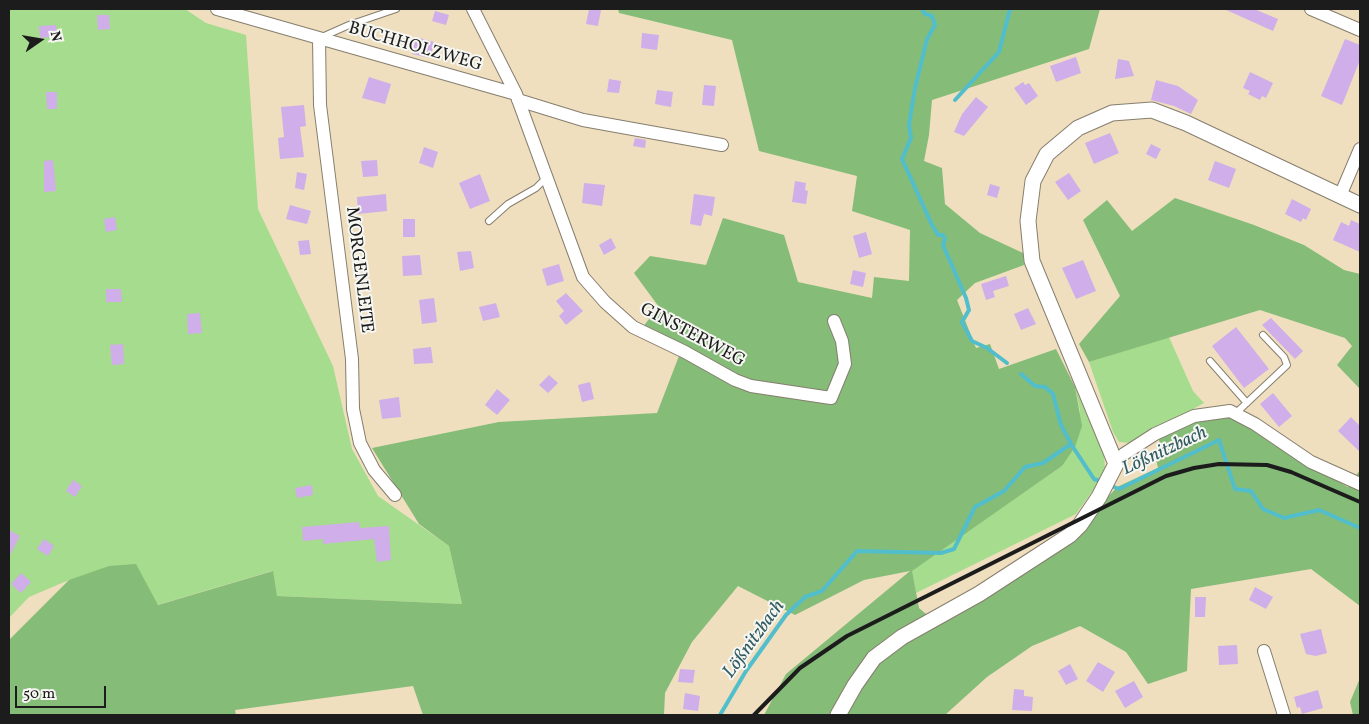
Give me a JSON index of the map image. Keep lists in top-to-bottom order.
{
  "streets": {
    "street": ["BUCHHOLZWEG", "MORGENLEITE", "GINSTERWEG"]
  },
  "crossings": [
    ["BUCHHOLZWEG", "MORGENLEITE"],
    ["BUCHHOLZWEG", "GINSTERWEG"]
  ],
  "water": ["Lößnitzbach"],
  "scale_bar": "50 m",
  "north": "right"
}
